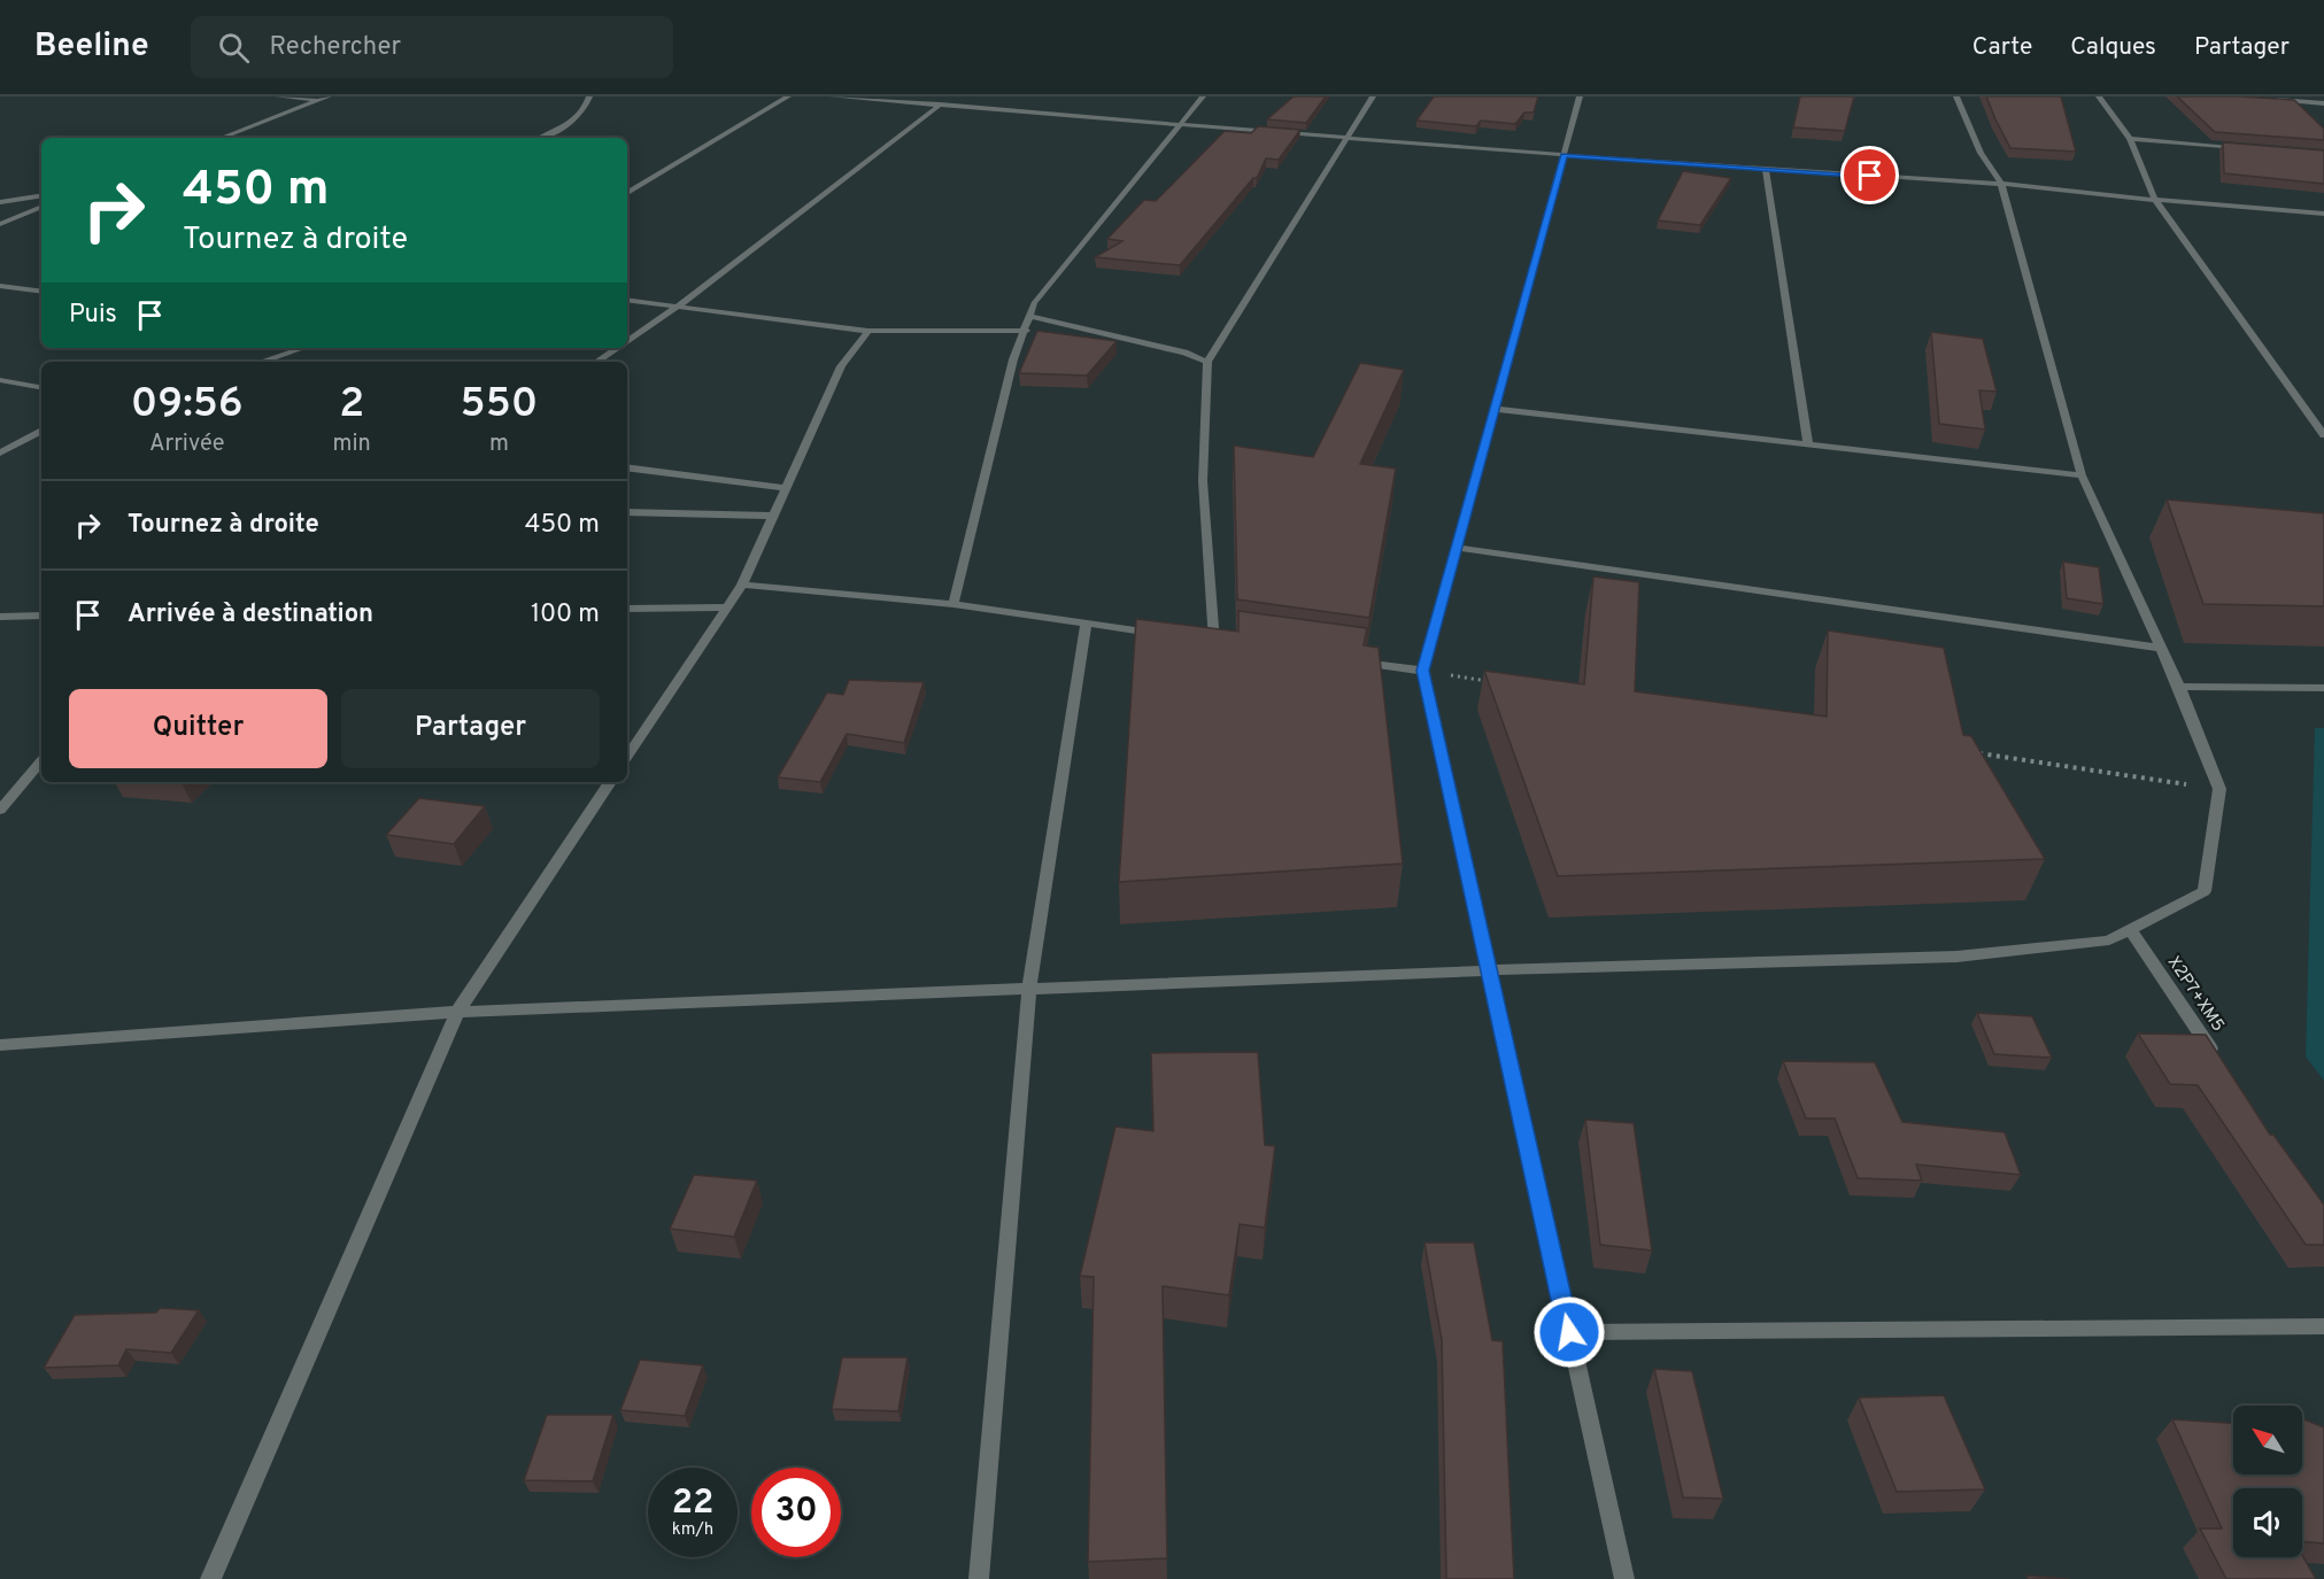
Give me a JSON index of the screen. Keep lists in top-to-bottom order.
{
  "streets": {
    "street": ["X2P7+XM5"]
  },
  "north": "top left",
  "page": {
    "header": "Beeline",
    "search": "Rechercher",
    "nav": ["Carte", "Calques", "Partager"],
    "turn": ["450 m", "Tournez à droite"],
    "then": "Puis",
    "eta": [
      "09:56",
      "Arrivée",
      "2",
      "min",
      "550",
      "m"
    ],
    "list": [
      {
        "name": "Tournez à droite",
        "value": "450 m"
      },
      {
        "name": "Arrivée à destination",
        "value": "100 m"
      }
    ],
    "buttons": ["Quitter", "Partager"],
    "speed": "22 km/h",
    "limit": "30"
  }
}
